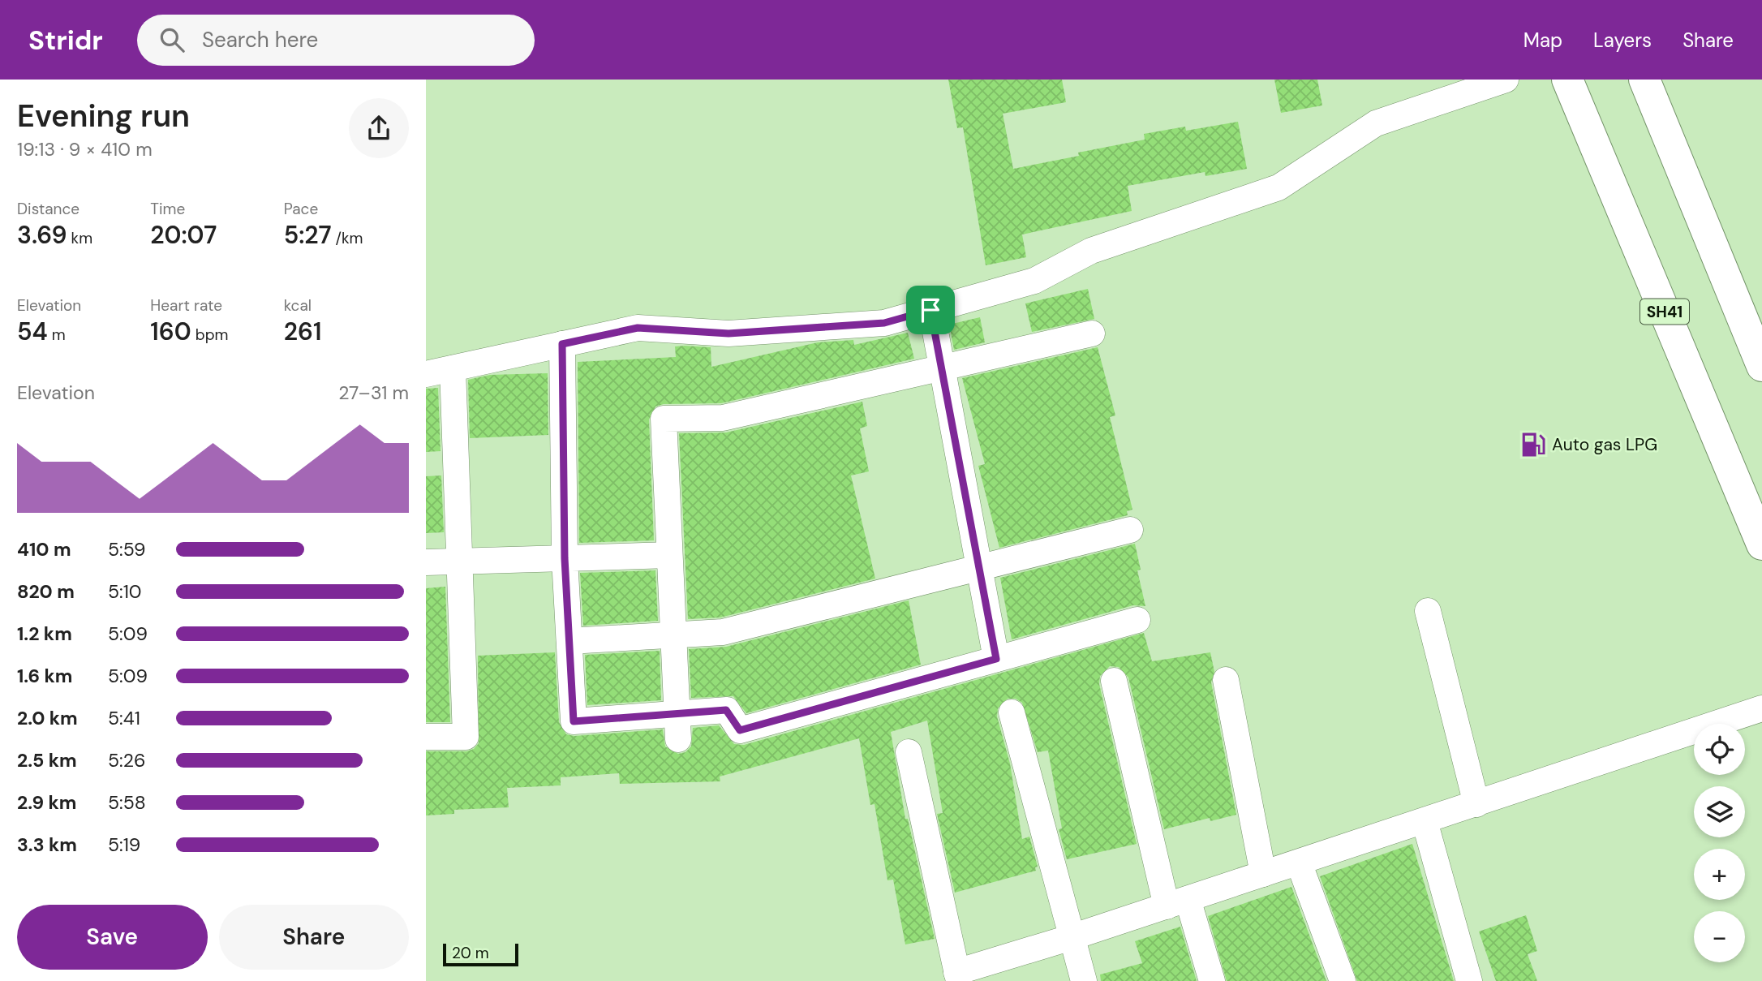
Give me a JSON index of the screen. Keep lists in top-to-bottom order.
{
  "streets": {
    "main road": ["SH41"]
  },
  "places": {
    "fuel station": ["Auto gas LPG"]
  },
  "scale_bar": "20 m",
  "page": {
    "header": "Stridr",
    "search": "Search here",
    "nav": ["Map", "Layers", "Share"],
    "heading": ["Evening run", "19:13 · 9 × 410 m"],
    "stats": [
      ["Distance", "3.69 km"],
      ["Time", "20:07"],
      ["Pace", "5:27 /km"],
      ["Elevation", "54 m"],
      ["Heart rate", "160 bpm"],
      ["kcal", "261"]
    ],
    "chart": ["Elevation", "27–31 m"],
    "list": [
      {
        "name": "410 m",
        "note": "5:59"
      },
      {
        "name": "820 m",
        "note": "5:10"
      },
      {
        "name": "1.2 km",
        "note": "5:09"
      },
      {
        "name": "1.6 km",
        "note": "5:09"
      },
      {
        "name": "2.0 km",
        "note": "5:41"
      },
      {
        "name": "2.5 km",
        "note": "5:26"
      },
      {
        "name": "2.9 km",
        "note": "5:58"
      },
      {
        "name": "3.3 km",
        "note": "5:19"
      }
    ],
    "map_buttons": ["+", "−"],
    "buttons": ["Save", "Share"],
    "scale": "20 m"
  }
}
